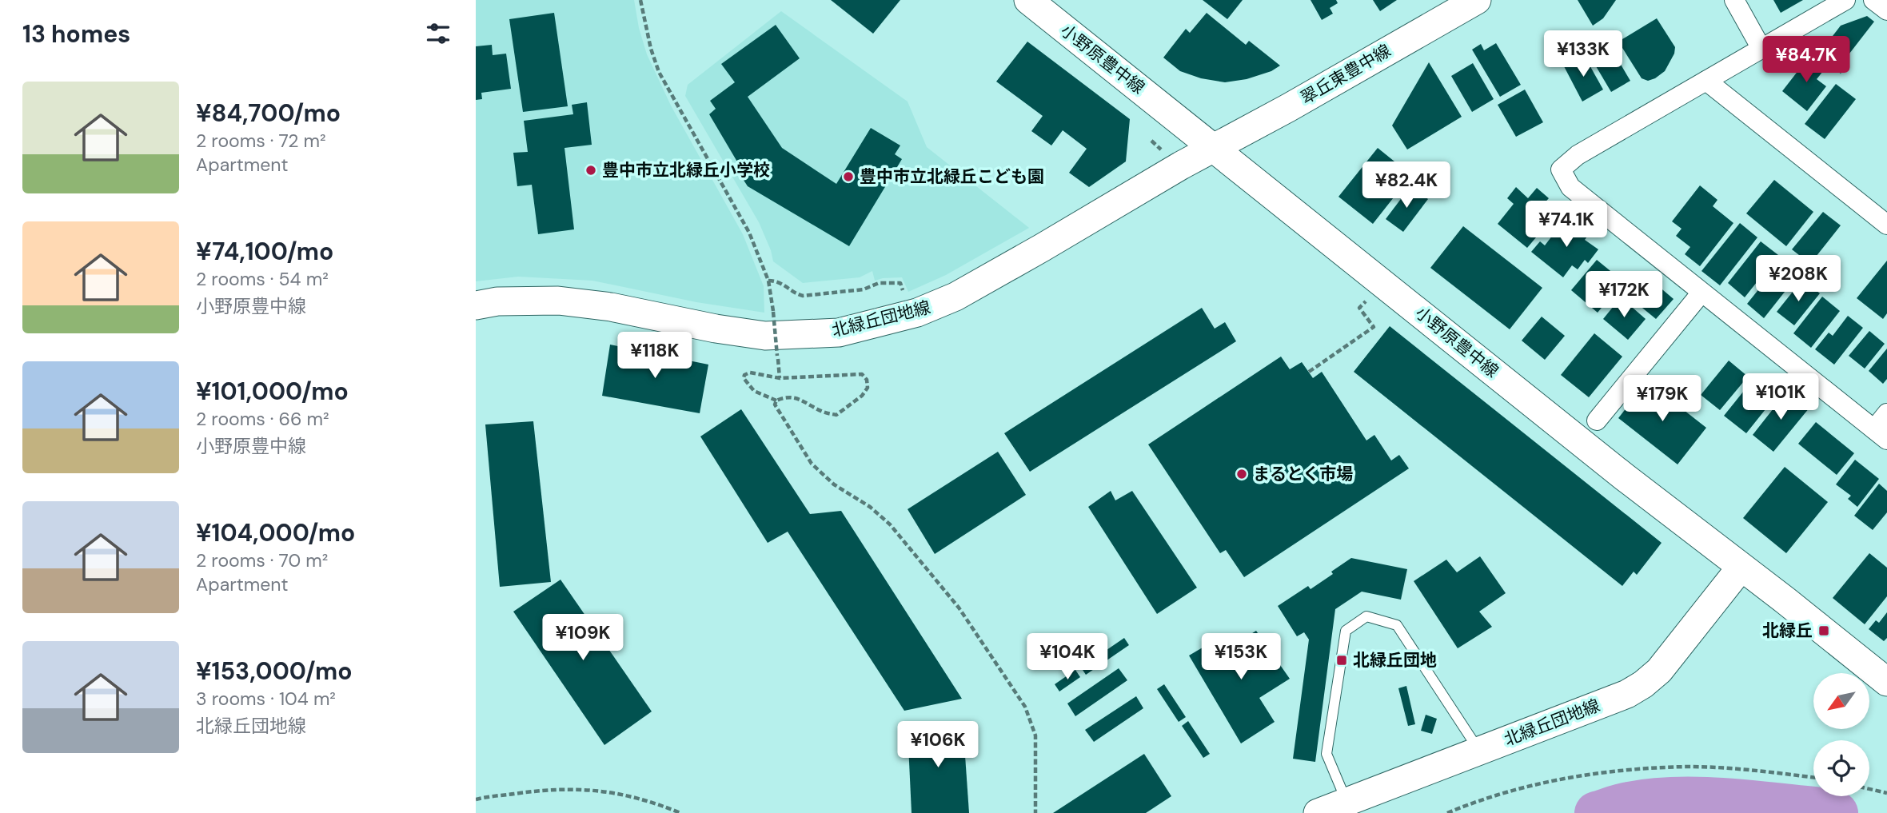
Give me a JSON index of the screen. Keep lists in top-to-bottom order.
{
  "streets": {
    "street": ["小野原豊中線", "翠丘東豊中線", "北緑丘団地線"]
  },
  "crossings": [
    ["小野原豊中線", "翠丘東豊中線"],
    ["小野原豊中線", "北緑丘団地線"],
    ["翠丘東豊中線", "北緑丘団地線"]
  ],
  "places": {
    "other": ["豊中市立北緑丘小学校", "豊中市立北緑丘こども園", "まるとく市場"],
    "transit": ["北緑丘", "北緑丘団地"]
  },
  "north": "bottom left",
  "page": {
    "heading": "13 homes",
    "price": [
      "¥133K",
      "¥84.7K",
      "¥82.4K",
      "¥74.1K",
      "¥208K",
      "¥172K",
      "¥118K",
      "¥101K",
      "¥179K",
      "¥109K",
      "¥104K",
      "¥153K",
      "¥106K"
    ],
    "list": [
      {
        "name": "¥84,700/mo",
        "note": "2 rooms · 72 m² · Apartment"
      },
      {
        "name": "¥74,100/mo",
        "note": "2 rooms · 54 m² · 小野原豊中線"
      },
      {
        "name": "¥101,000/mo",
        "note": "2 rooms · 66 m² · 小野原豊中線"
      },
      {
        "name": "¥104,000/mo",
        "note": "2 rooms · 70 m² · Apartment"
      },
      {
        "name": "¥153,000/mo",
        "note": "3 rooms · 104 m² · 北緑丘団地線"
      }
    ]
  }
}
